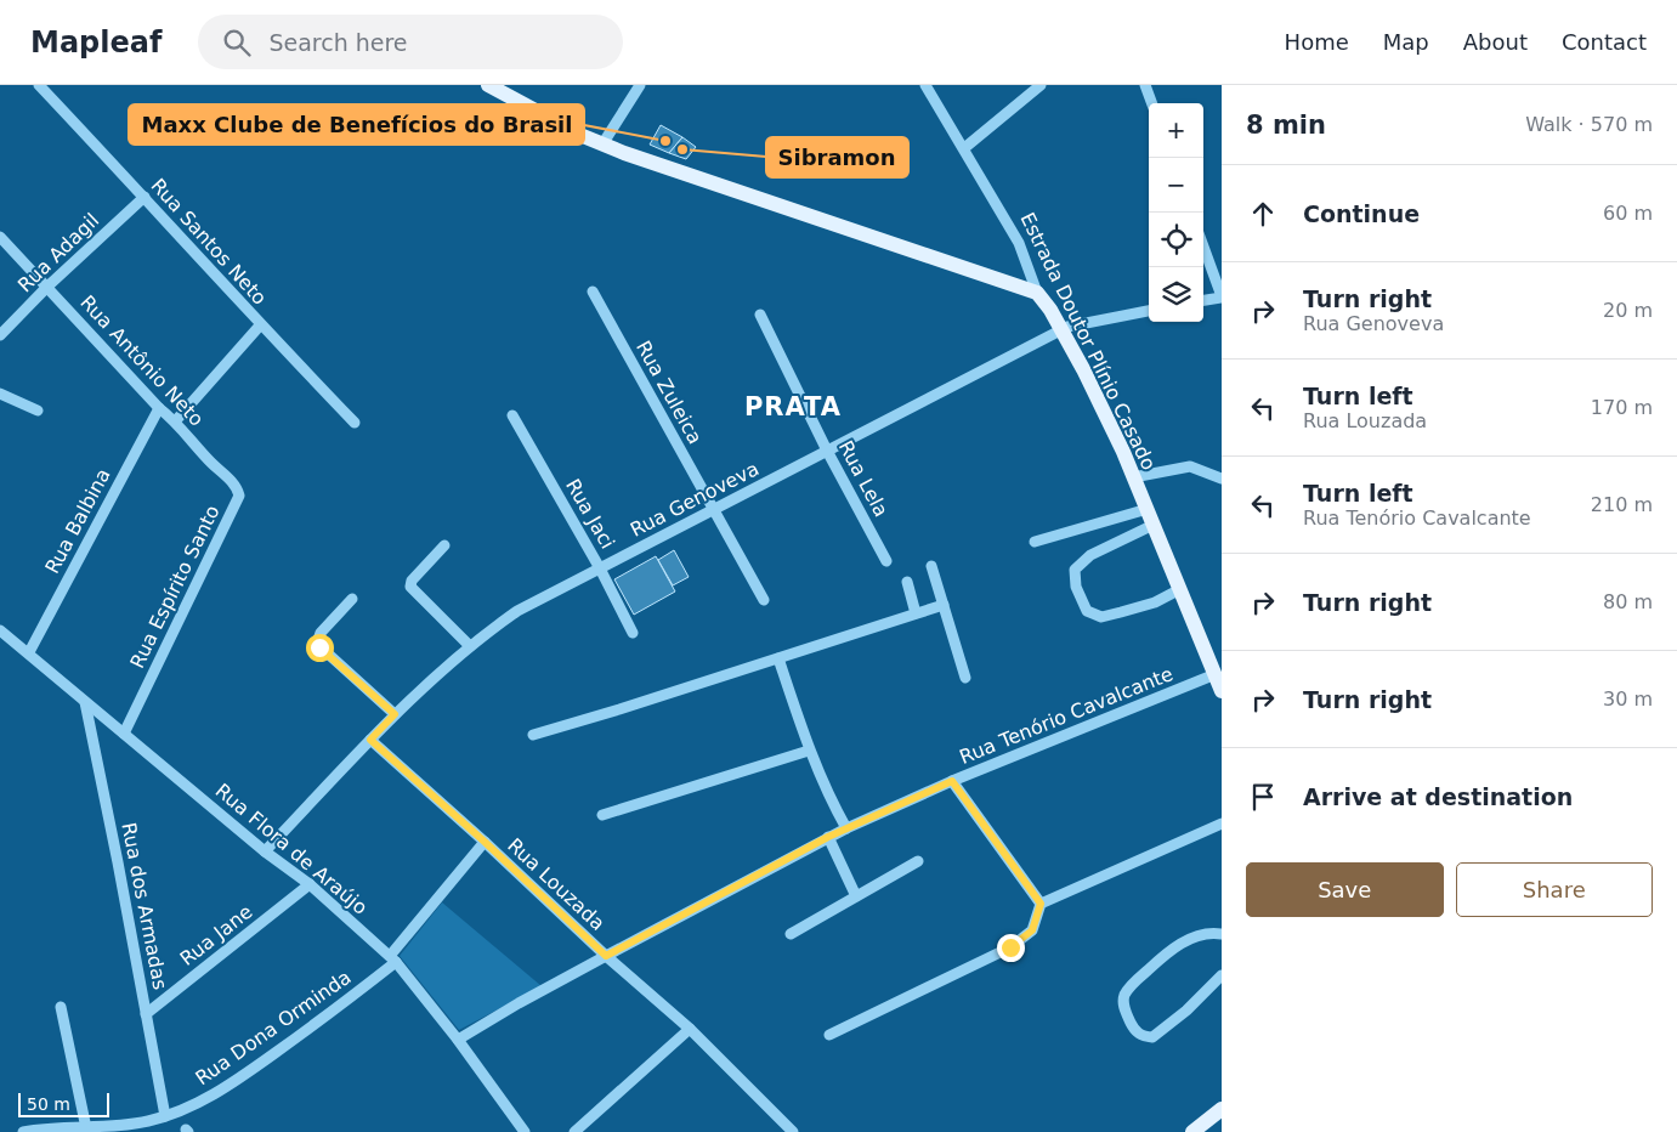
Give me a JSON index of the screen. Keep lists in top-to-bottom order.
{
  "streets": {
    "main road": ["Estrada Doutor Plínio Casado"],
    "street": [
      "Rua Santos Neto",
      "Rua Adagil",
      "Rua Antônio Neto",
      "Rua Zuleica",
      "Rua Lela",
      "Rua Genoveva",
      "Rua Jaci",
      "Rua Balbina",
      "Rua Espírito Santo",
      "Rua Tenório Cavalcante",
      "Rua Flora de Araújo",
      "Rua Louzada",
      "Rua dos Armadas",
      "Rua Jane",
      "Rua Dona Orminda"
    ]
  },
  "crossings": [
    ["Rua Santos Neto", "Rua Adagil"],
    ["Rua Adagil", "Rua Antônio Neto"],
    ["Estrada Doutor Plínio Casado", "Rua Genoveva"],
    ["Estrada Doutor Plínio Casado", "Rua Tenório Cavalcante"],
    ["Rua Antônio Neto", "Rua Balbina"],
    ["Rua Antônio Neto", "Rua Espírito Santo"],
    ["Rua Zuleica", "Rua Genoveva"],
    ["Rua Lela", "Rua Genoveva"],
    ["Rua Genoveva", "Rua Jaci"],
    ["Rua Genoveva", "Rua Flora de Araújo"],
    ["Rua Genoveva", "Rua Louzada"],
    ["Rua Balbina", "Rua Flora de Araújo"],
    ["Rua Espírito Santo", "Rua Flora de Araújo"],
    ["Rua Tenório Cavalcante", "Rua Flora de Araújo"],
    ["Rua Tenório Cavalcante", "Rua Louzada"],
    ["Rua Flora de Araújo", "Rua dos Armadas"],
    ["Rua Flora de Araújo", "Rua Jane"],
    ["Rua Flora de Araújo", "Rua Dona Orminda"],
    ["Rua Louzada", "Rua Dona Orminda"],
    ["Rua dos Armadas", "Rua Jane"],
    ["Rua dos Armadas", "Rua Dona Orminda"]
  ],
  "districts": ["PRATA"],
  "places": ["Maxx Clube de Benefícios do Brasil", "Sibramon"],
  "scale_bar": "50 m",
  "page": {
    "header": "Mapleaf",
    "search": "Search here",
    "nav": [
      "Home",
      "Map",
      "About",
      "Contact"
    ],
    "heading": ["8 min", "Walk · 570 m"],
    "map_buttons": ["+", "−"],
    "list": [
      ["Continue", "60 m"],
      ["Turn right", "Rua Genoveva", "20 m"],
      ["Turn left", "Rua Louzada", "170 m"],
      ["Turn left", "Rua Tenório Cavalcante", "210 m"],
      ["Turn right", "80 m"],
      ["Turn right", "30 m"],
      "Arrive at destination"
    ],
    "buttons": ["Save", "Share"],
    "scale": "50 m"
  }
}
